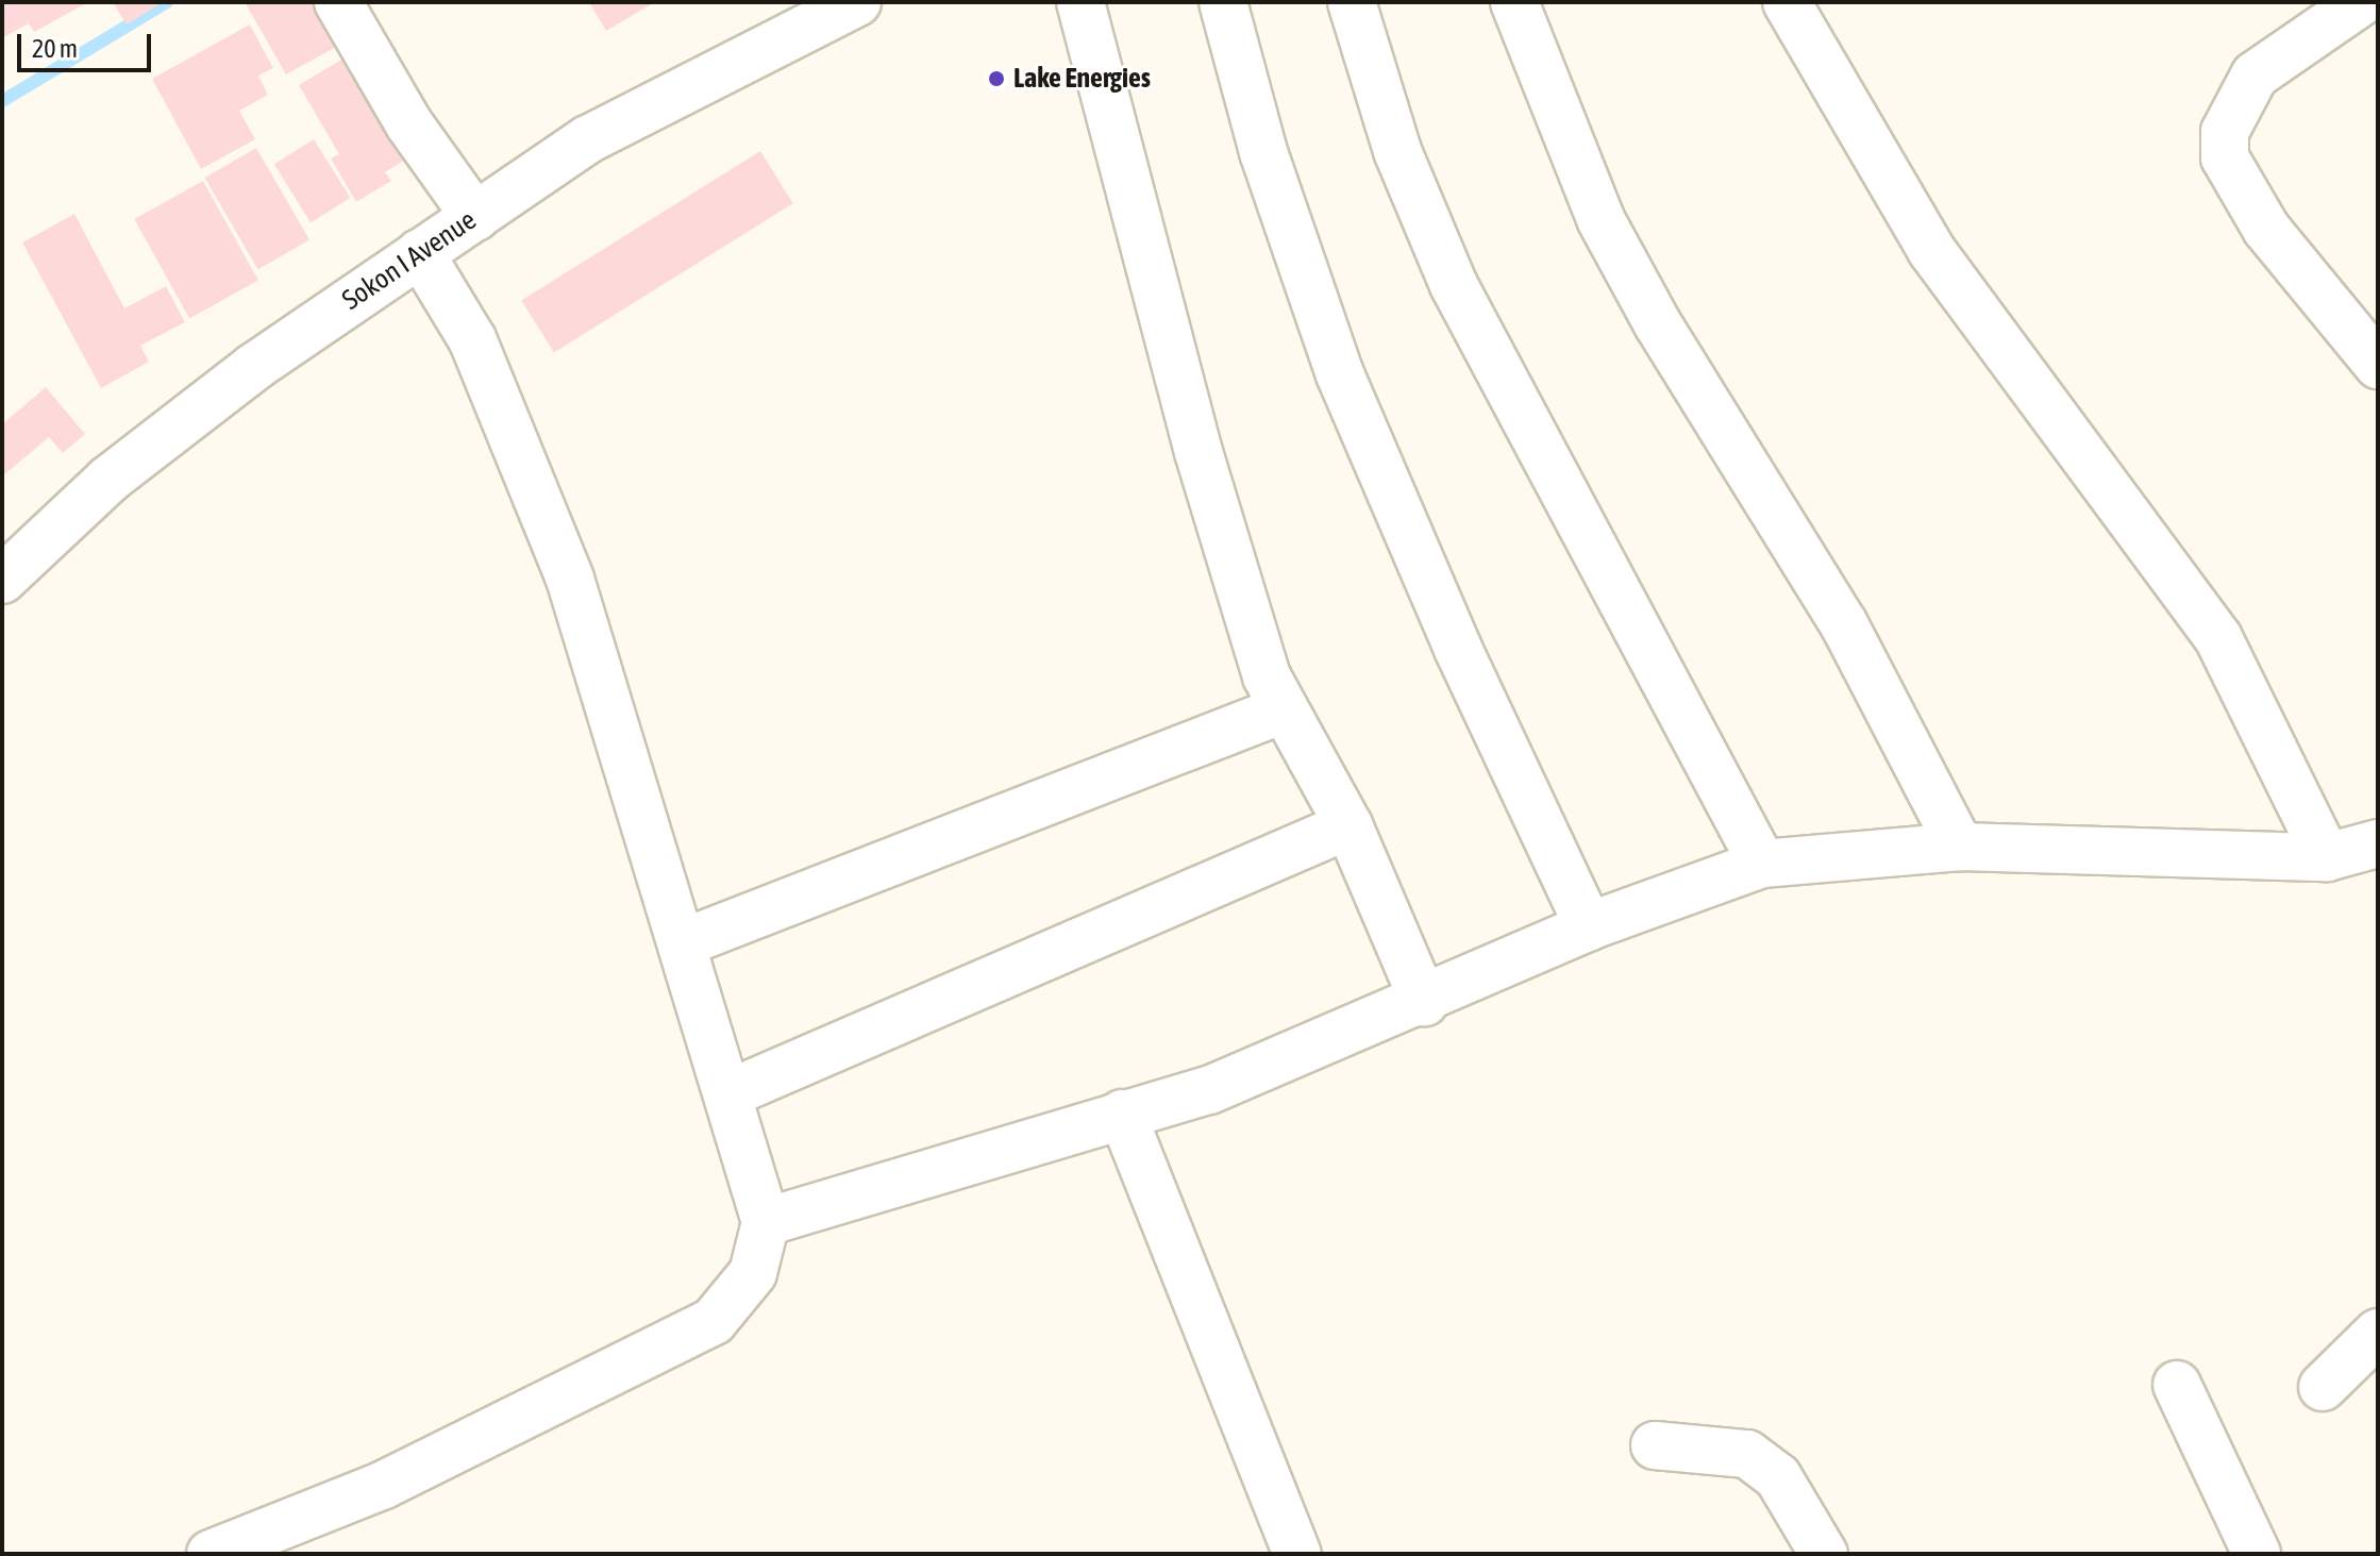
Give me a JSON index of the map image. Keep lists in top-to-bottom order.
{
  "streets": {
    "street": ["Sokon I Avenue"]
  },
  "places": ["Lake Energies"],
  "scale_bar": "20 m"
}
